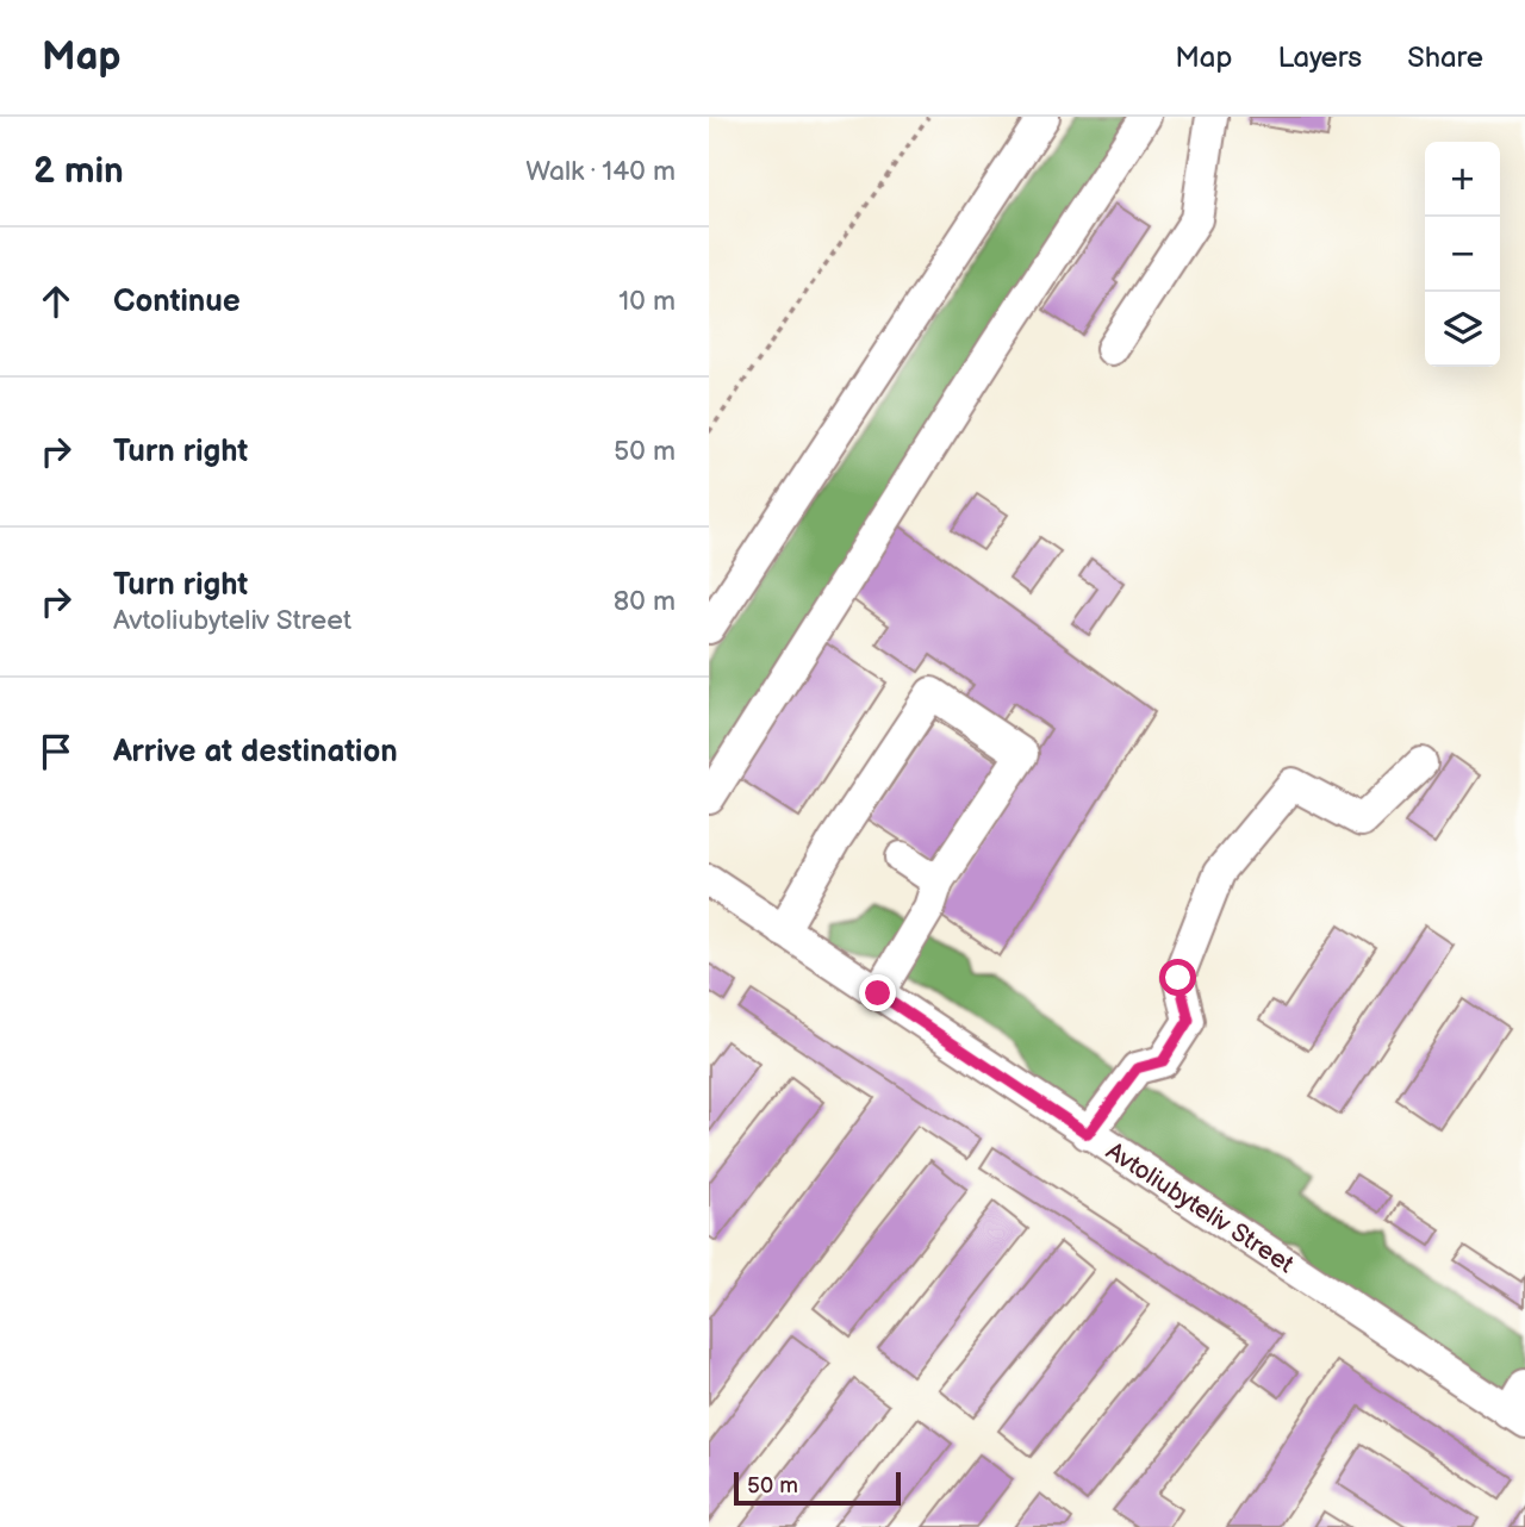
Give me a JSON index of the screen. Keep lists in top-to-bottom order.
{
  "streets": {
    "street": ["Avtoliubyteliv Street"]
  },
  "scale_bar": "50 m",
  "page": {
    "header": "Map",
    "nav": ["Map", "Layers", "Share"],
    "heading": ["2 min", "Walk · 140 m"],
    "map_buttons": ["+", "−"],
    "list": [
      ["Continue", "10 m"],
      ["Turn right", "50 m"],
      ["Turn right", "Avtoliubyteliv Street", "80 m"],
      "Arrive at destination"
    ],
    "scale": "50 m"
  }
}
